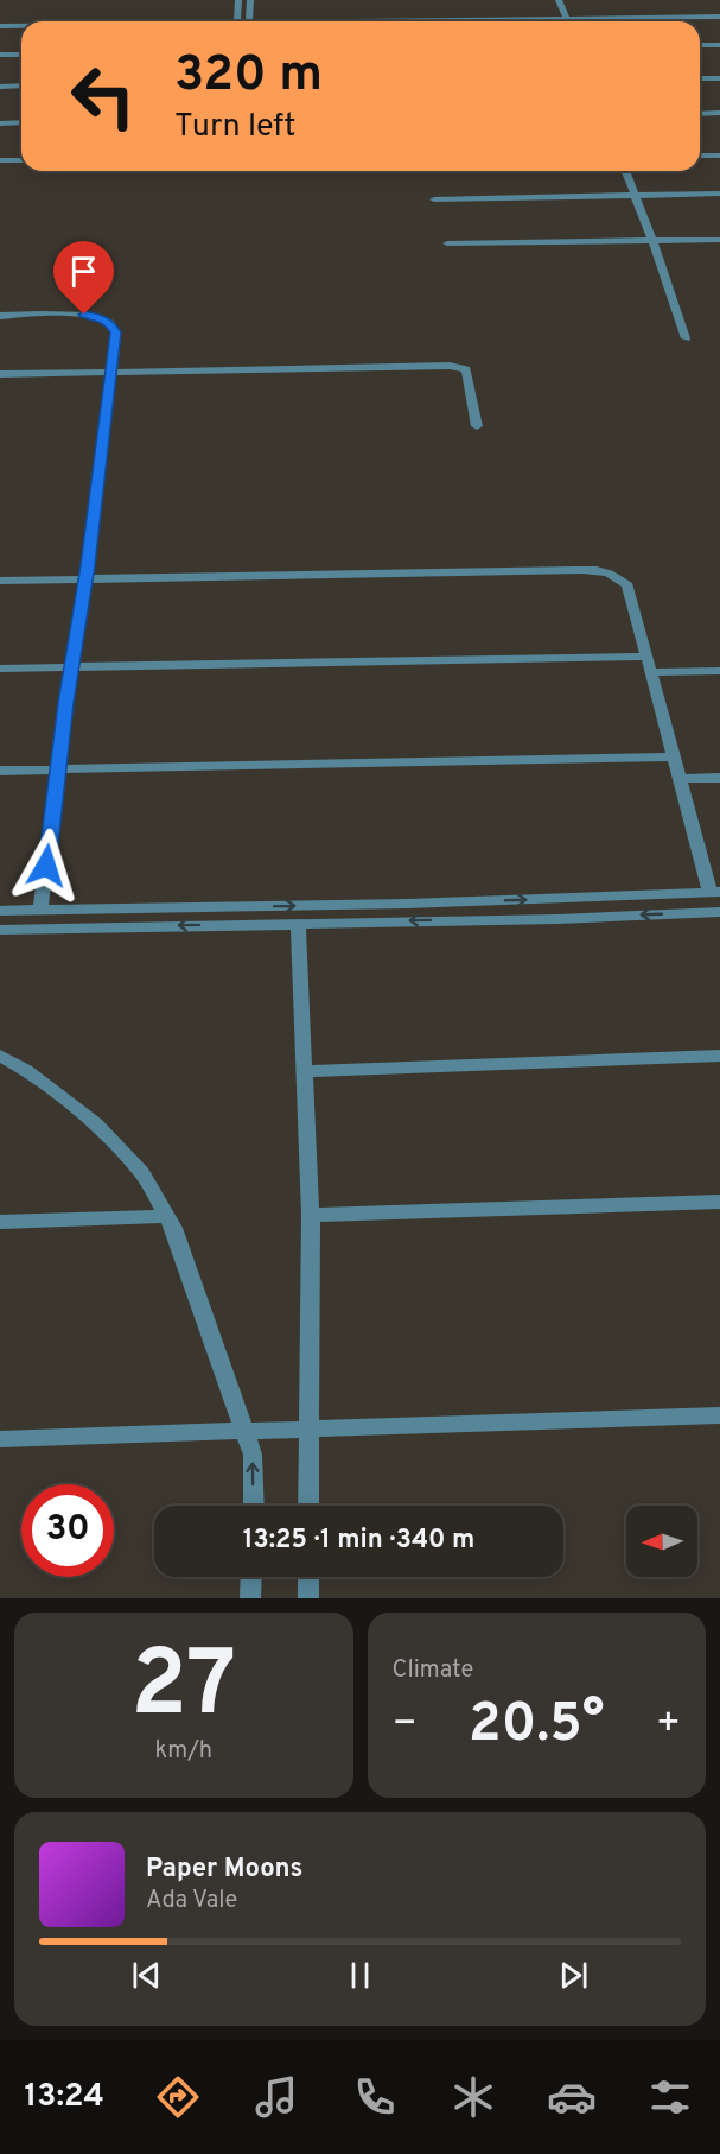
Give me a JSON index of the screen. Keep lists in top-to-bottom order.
{
  "north": "left",
  "page": {
    "turn": ["320 m", "Turn left"],
    "limit": "30",
    "trip": "13:25 · 1 min · 340 m",
    "tile": [
      ["27", "km/h"],
      "Climate"
    ],
    "heat": ["−", "20.5°", "+"],
    "song": ["Paper Moons", "Ada Vale"],
    "tabs": "13:24"
  }
}
